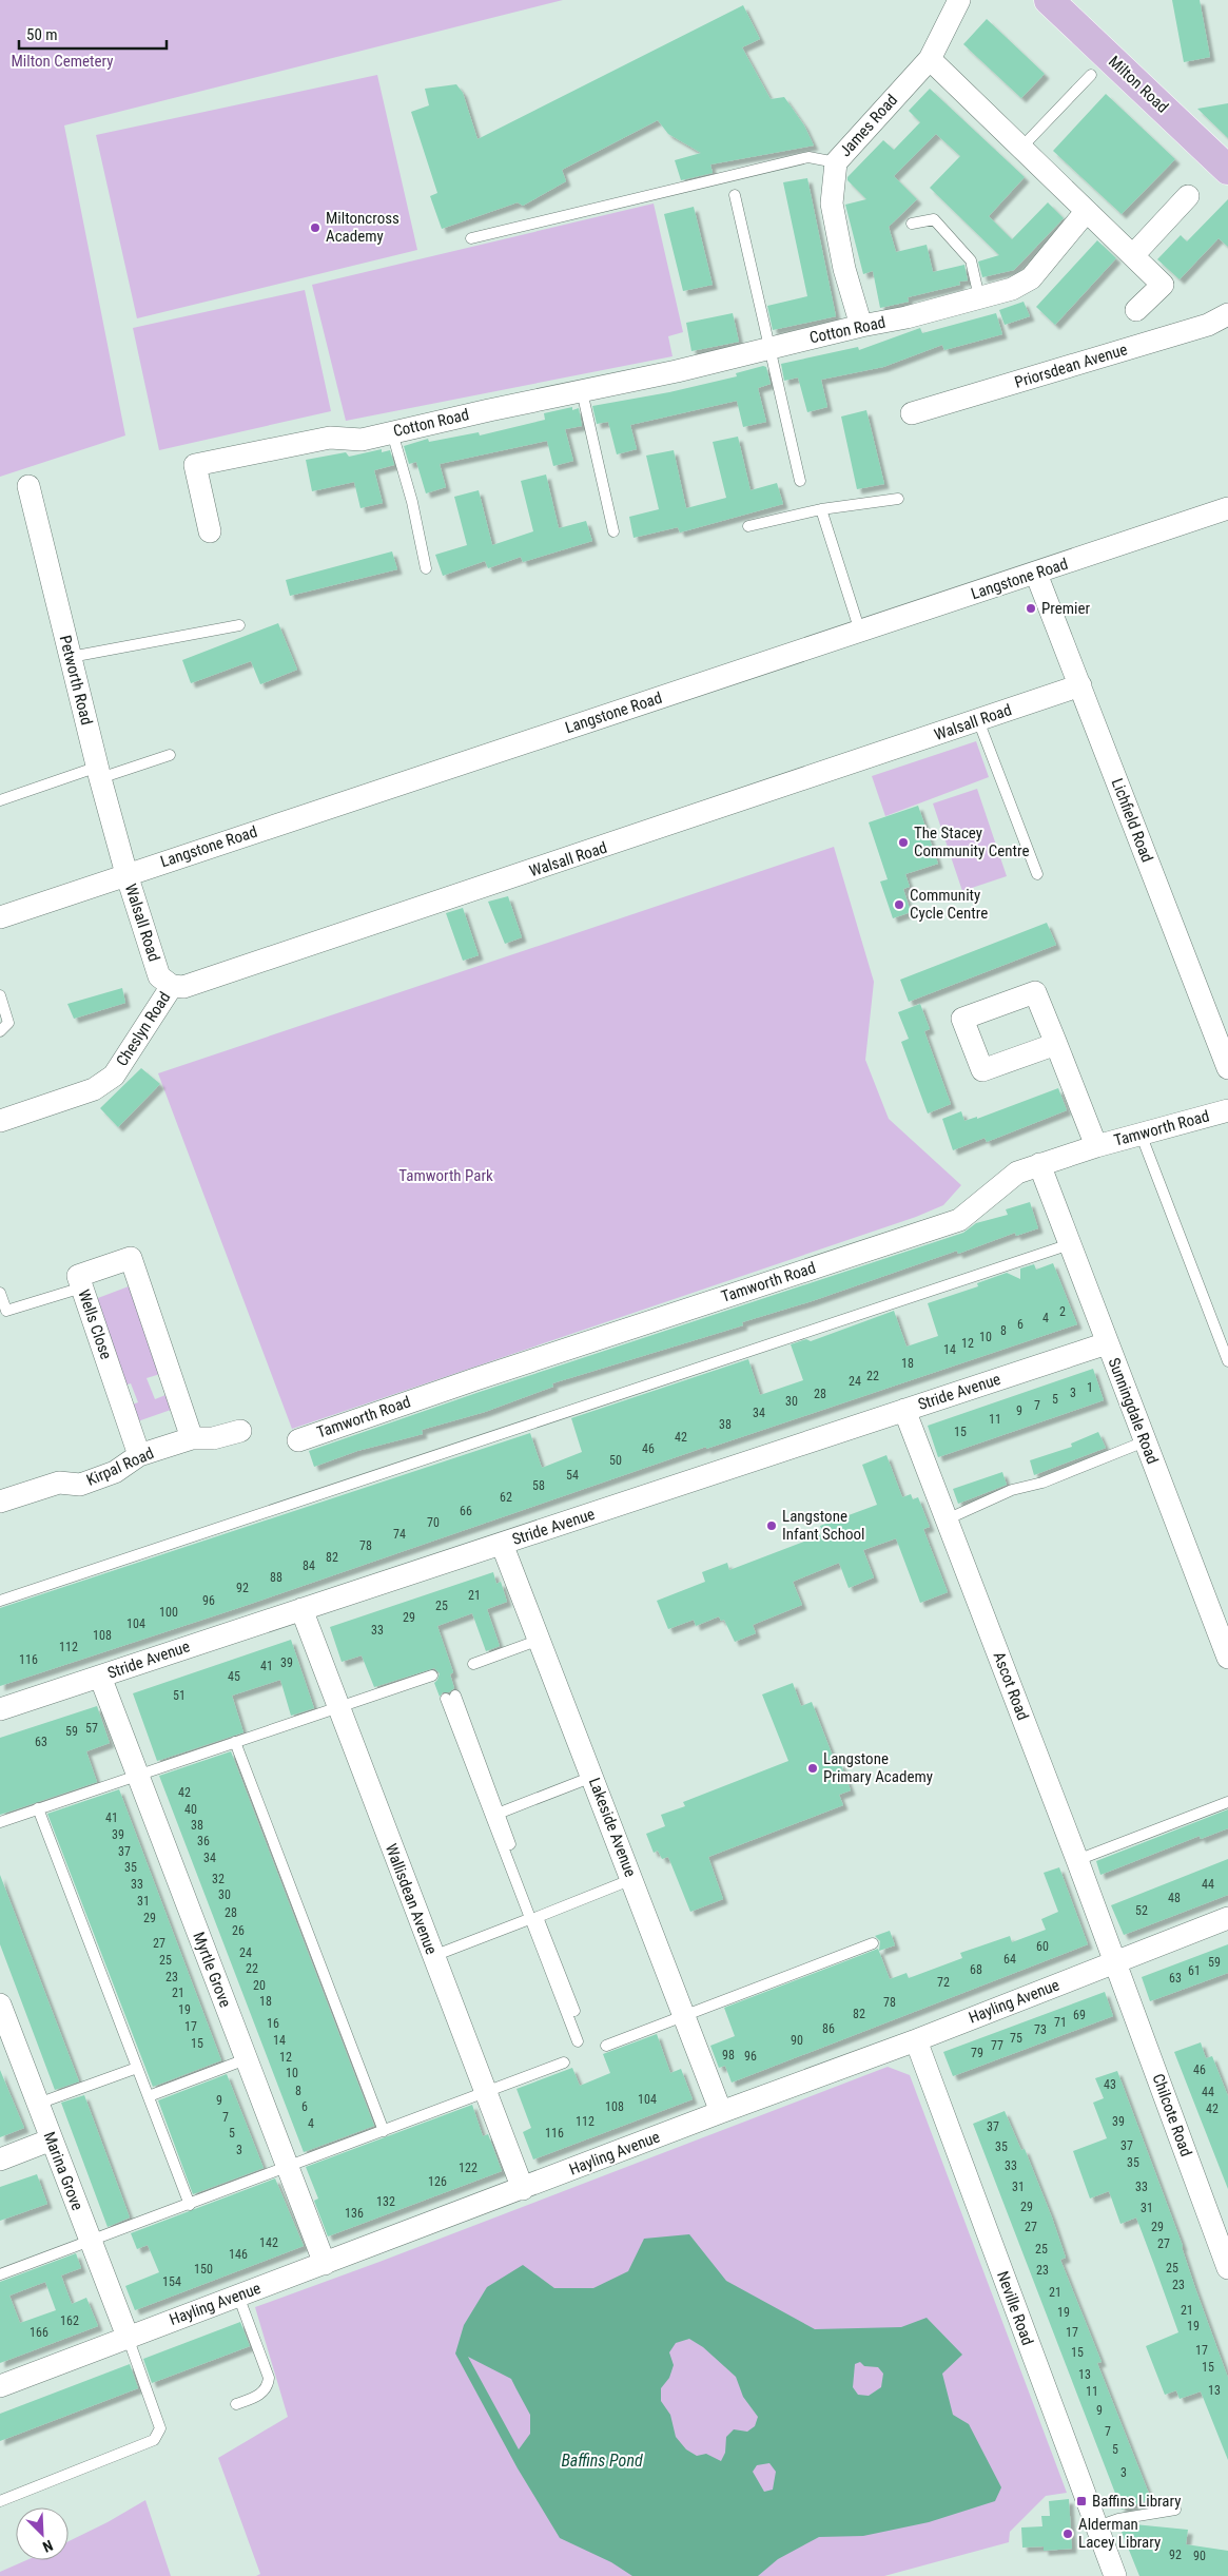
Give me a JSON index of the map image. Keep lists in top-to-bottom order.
{
  "streets": {
    "main road": ["Milton Road"],
    "street": [
      "James Road",
      "Cotton Road",
      "Priorsdean Avenue",
      "Langstone Road",
      "Petworth Road",
      "Walsall Road",
      "Lichfield Road",
      "Cheslyn Road",
      "Tamworth Road",
      "Wells Close",
      "Stride Avenue",
      "Sunningdale Road",
      "Kirpal Road",
      "Ascot Road",
      "Lakeside Avenue",
      "Wallisdean Avenue",
      "Myrtle Grove",
      "Hayling Avenue",
      "Chilcote Road",
      "Marina Grove",
      "Neville Road"
    ]
  },
  "crossings": [
    ["James Road", "Cotton Road"],
    ["Langstone Road", "Petworth Road"],
    ["Langstone Road", "Walsall Road"],
    ["Langstone Road", "Lichfield Road"],
    ["Petworth Road", "Walsall Road"],
    ["Walsall Road", "Lichfield Road"],
    ["Walsall Road", "Cheslyn Road"],
    ["Tamworth Road", "Sunningdale Road"],
    ["Wells Close", "Kirpal Road"],
    ["Stride Avenue", "Sunningdale Road"],
    ["Stride Avenue", "Ascot Road"],
    ["Stride Avenue", "Lakeside Avenue"],
    ["Stride Avenue", "Wallisdean Avenue"],
    ["Stride Avenue", "Myrtle Grove"],
    ["Ascot Road", "Hayling Avenue"],
    ["Ascot Road", "Chilcote Road"],
    ["Lakeside Avenue", "Hayling Avenue"],
    ["Wallisdean Avenue", "Hayling Avenue"],
    ["Myrtle Grove", "Hayling Avenue"],
    ["Hayling Avenue", "Chilcote Road"],
    ["Hayling Avenue", "Marina Grove"],
    ["Hayling Avenue", "Neville Road"]
  ],
  "water": ["Baffins Pond"],
  "parks": ["Milton Cemetery", "Tamworth Park"],
  "places": {
    "other": [
      "Miltoncross Academy",
      "Premier",
      "The Stacey Community Centre",
      "Community Cycle Centre",
      "Langstone Infant School",
      "Langstone Primary Academy",
      "Alderman Lacey Library"
    ],
    "transit": ["Baffins Library"]
  },
  "house_numbers": [
    "2",
    "4",
    "6",
    "8",
    "10",
    "12",
    "14",
    "18",
    "22",
    "24",
    "1",
    "3",
    "28",
    "5",
    "30",
    "7",
    "9",
    "34",
    "11",
    "38",
    "15",
    "42",
    "46",
    "50",
    "54",
    "58",
    "62",
    "66",
    "70",
    "74",
    "78",
    "82",
    "84",
    "88",
    "92",
    "21",
    "96",
    "25",
    "100",
    "29",
    "104",
    "33",
    "108",
    "112",
    "116",
    "39",
    "41",
    "45",
    "51",
    "57",
    "59",
    "63",
    "42",
    "40",
    "41",
    "38",
    "39",
    "36",
    "37",
    "34",
    "35",
    "32",
    "33",
    "44",
    "30",
    "48",
    "31",
    "52",
    "28",
    "29",
    "26",
    "27",
    "60",
    "24",
    "64",
    "25",
    "59",
    "22",
    "68",
    "61",
    "23",
    "63",
    "72",
    "20",
    "21",
    "18",
    "78",
    "19",
    "82",
    "69",
    "71",
    "16",
    "17",
    "86",
    "73",
    "75",
    "14",
    "90",
    "15",
    "77",
    "79",
    "98",
    "96",
    "12",
    "46",
    "10",
    "43",
    "8",
    "44",
    "104",
    "9",
    "6",
    "108",
    "42",
    "7",
    "112",
    "39",
    "4",
    "37",
    "5",
    "116",
    "37",
    "35",
    "3",
    "35",
    "33",
    "122",
    "126",
    "31",
    "33",
    "132",
    "29",
    "31",
    "136",
    "27",
    "29",
    "142",
    "27",
    "25",
    "146",
    "25",
    "150",
    "23",
    "154",
    "23",
    "21",
    "21",
    "19",
    "162",
    "19",
    "166",
    "17",
    "17",
    "15",
    "15",
    "13",
    "13",
    "11",
    "9",
    "7",
    "5",
    "3",
    "92",
    "90"
  ],
  "scale_bar": "50 m",
  "north": "bottom right"
}
